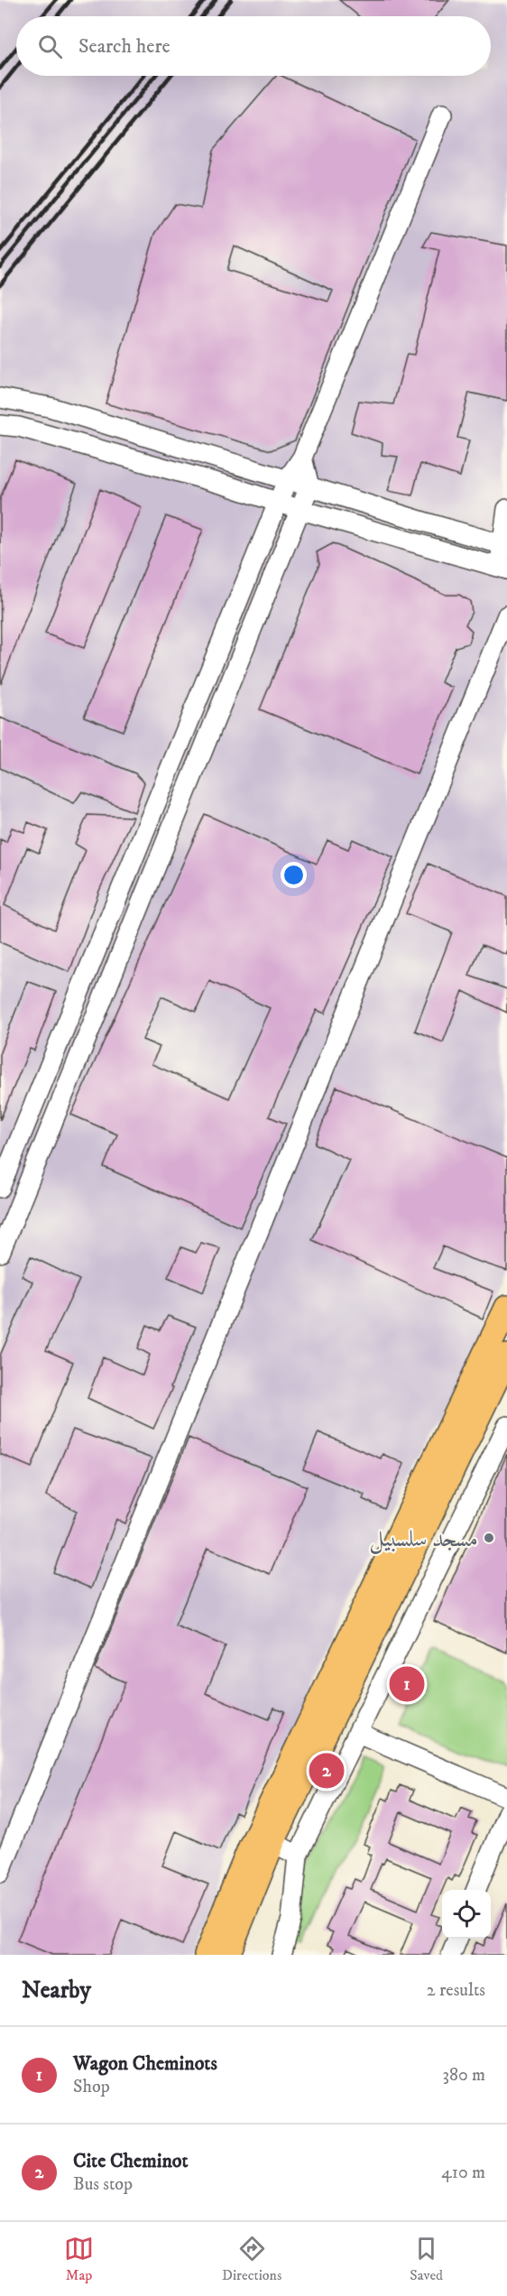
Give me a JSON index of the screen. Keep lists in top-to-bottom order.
{
  "places": ["مسجد سلسبيل"],
  "page": {
    "search": "Search here",
    "pins": ["1", "2"],
    "heading": ["Nearby", "2 results"],
    "list": [
      {
        "mark": "1",
        "name": "Wagon Cheminots",
        "note": "Shop",
        "value": "380 m"
      },
      {
        "mark": "2",
        "name": "Cite Cheminot",
        "note": "Bus stop",
        "value": "410 m"
      }
    ],
    "nav": ["Map", "Directions", "Saved"]
  }
}
